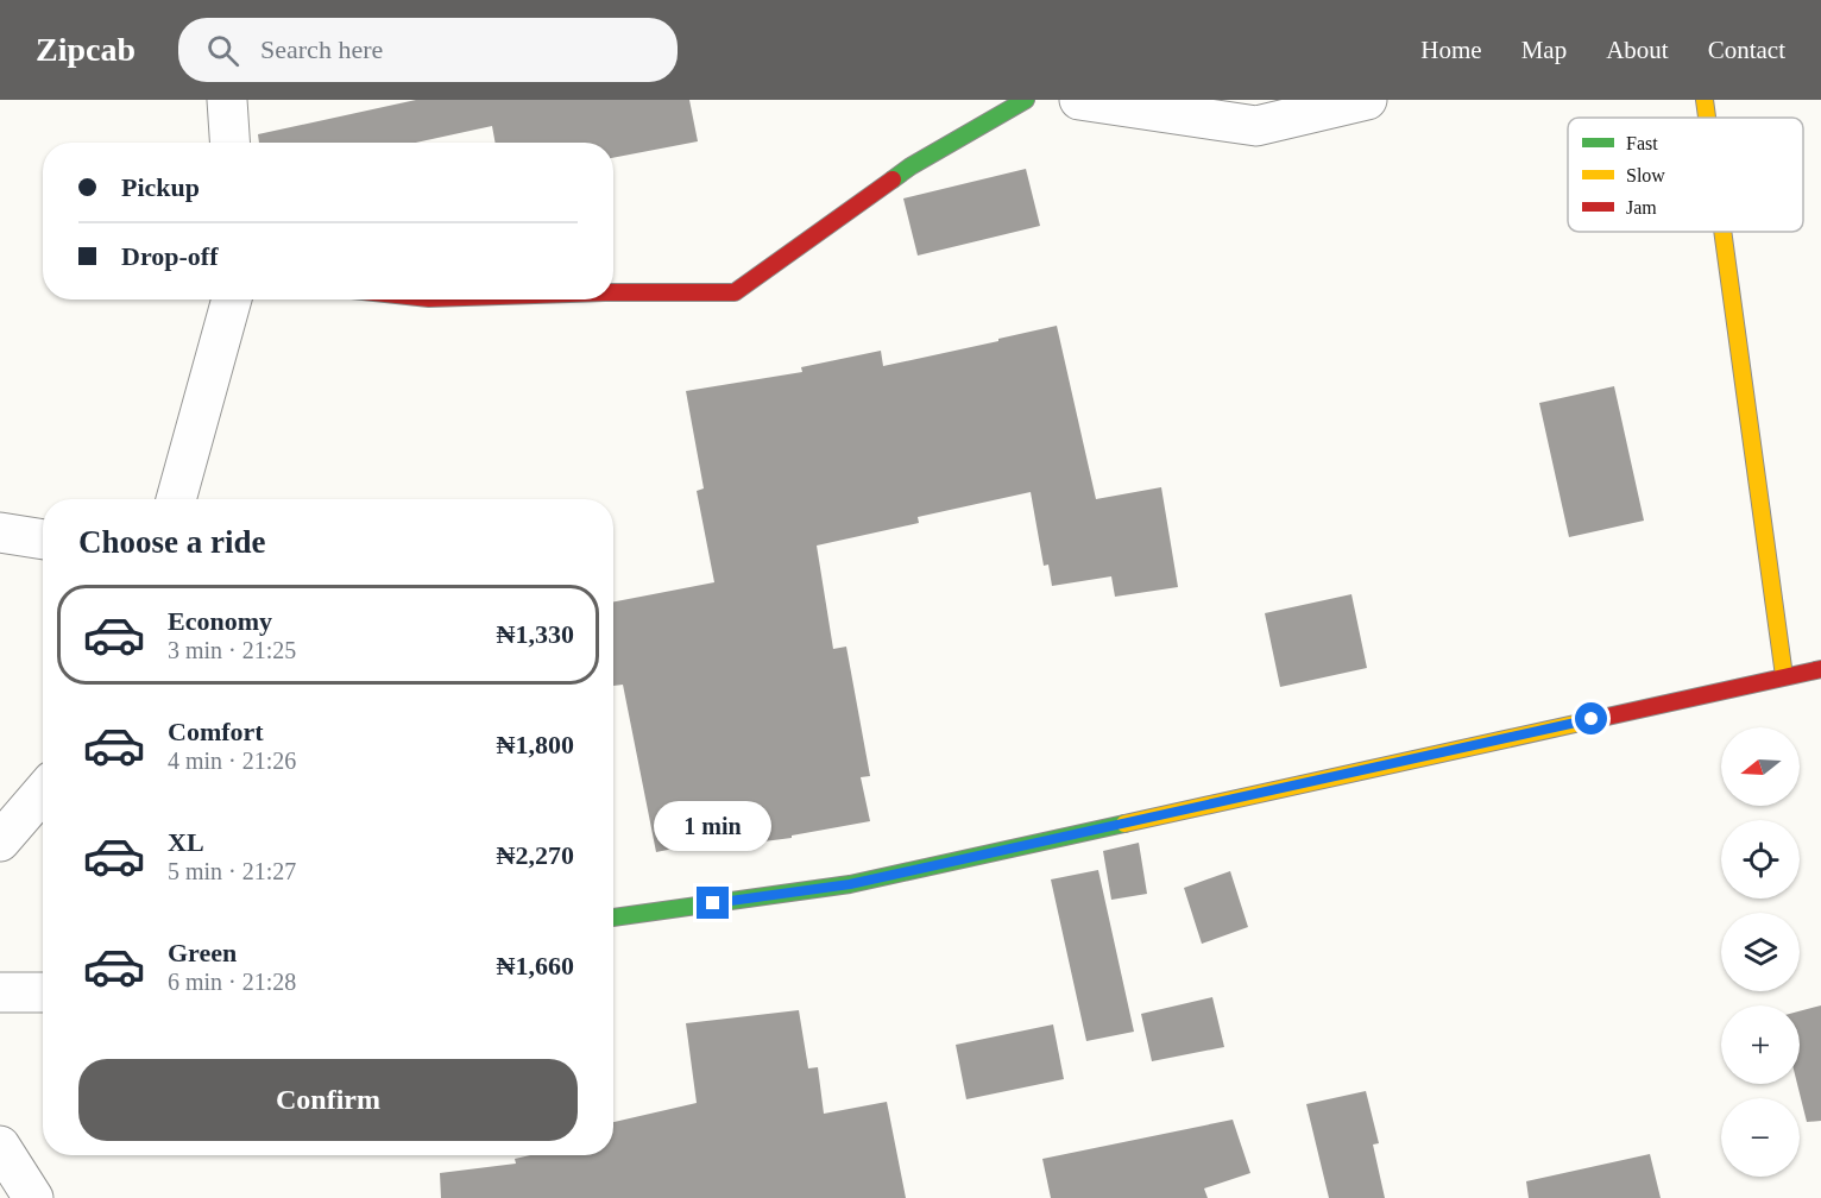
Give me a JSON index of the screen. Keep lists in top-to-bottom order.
{
  "legend": ["Fast", "Slow", "Jam"],
  "north": "left",
  "page": {
    "header": "Zipcab",
    "search": "Search here",
    "nav": [
      "Home",
      "Map",
      "About",
      "Contact"
    ],
    "banner": ["Pickup", "Drop-off"],
    "heading": "Choose a ride",
    "list": [
      {
        "name": "Economy",
        "note": "3 min · 21:25",
        "value": "₦1,330"
      },
      {
        "name": "Comfort",
        "note": "4 min · 21:26",
        "value": "₦1,800"
      },
      {
        "name": "XL",
        "note": "5 min · 21:27",
        "value": "₦2,270"
      },
      {
        "name": "Green",
        "note": "6 min · 21:28",
        "value": "₦1,660"
      }
    ],
    "map_buttons": ["+", "−"],
    "bubble": "1 min",
    "buttons": "Confirm"
  }
}
